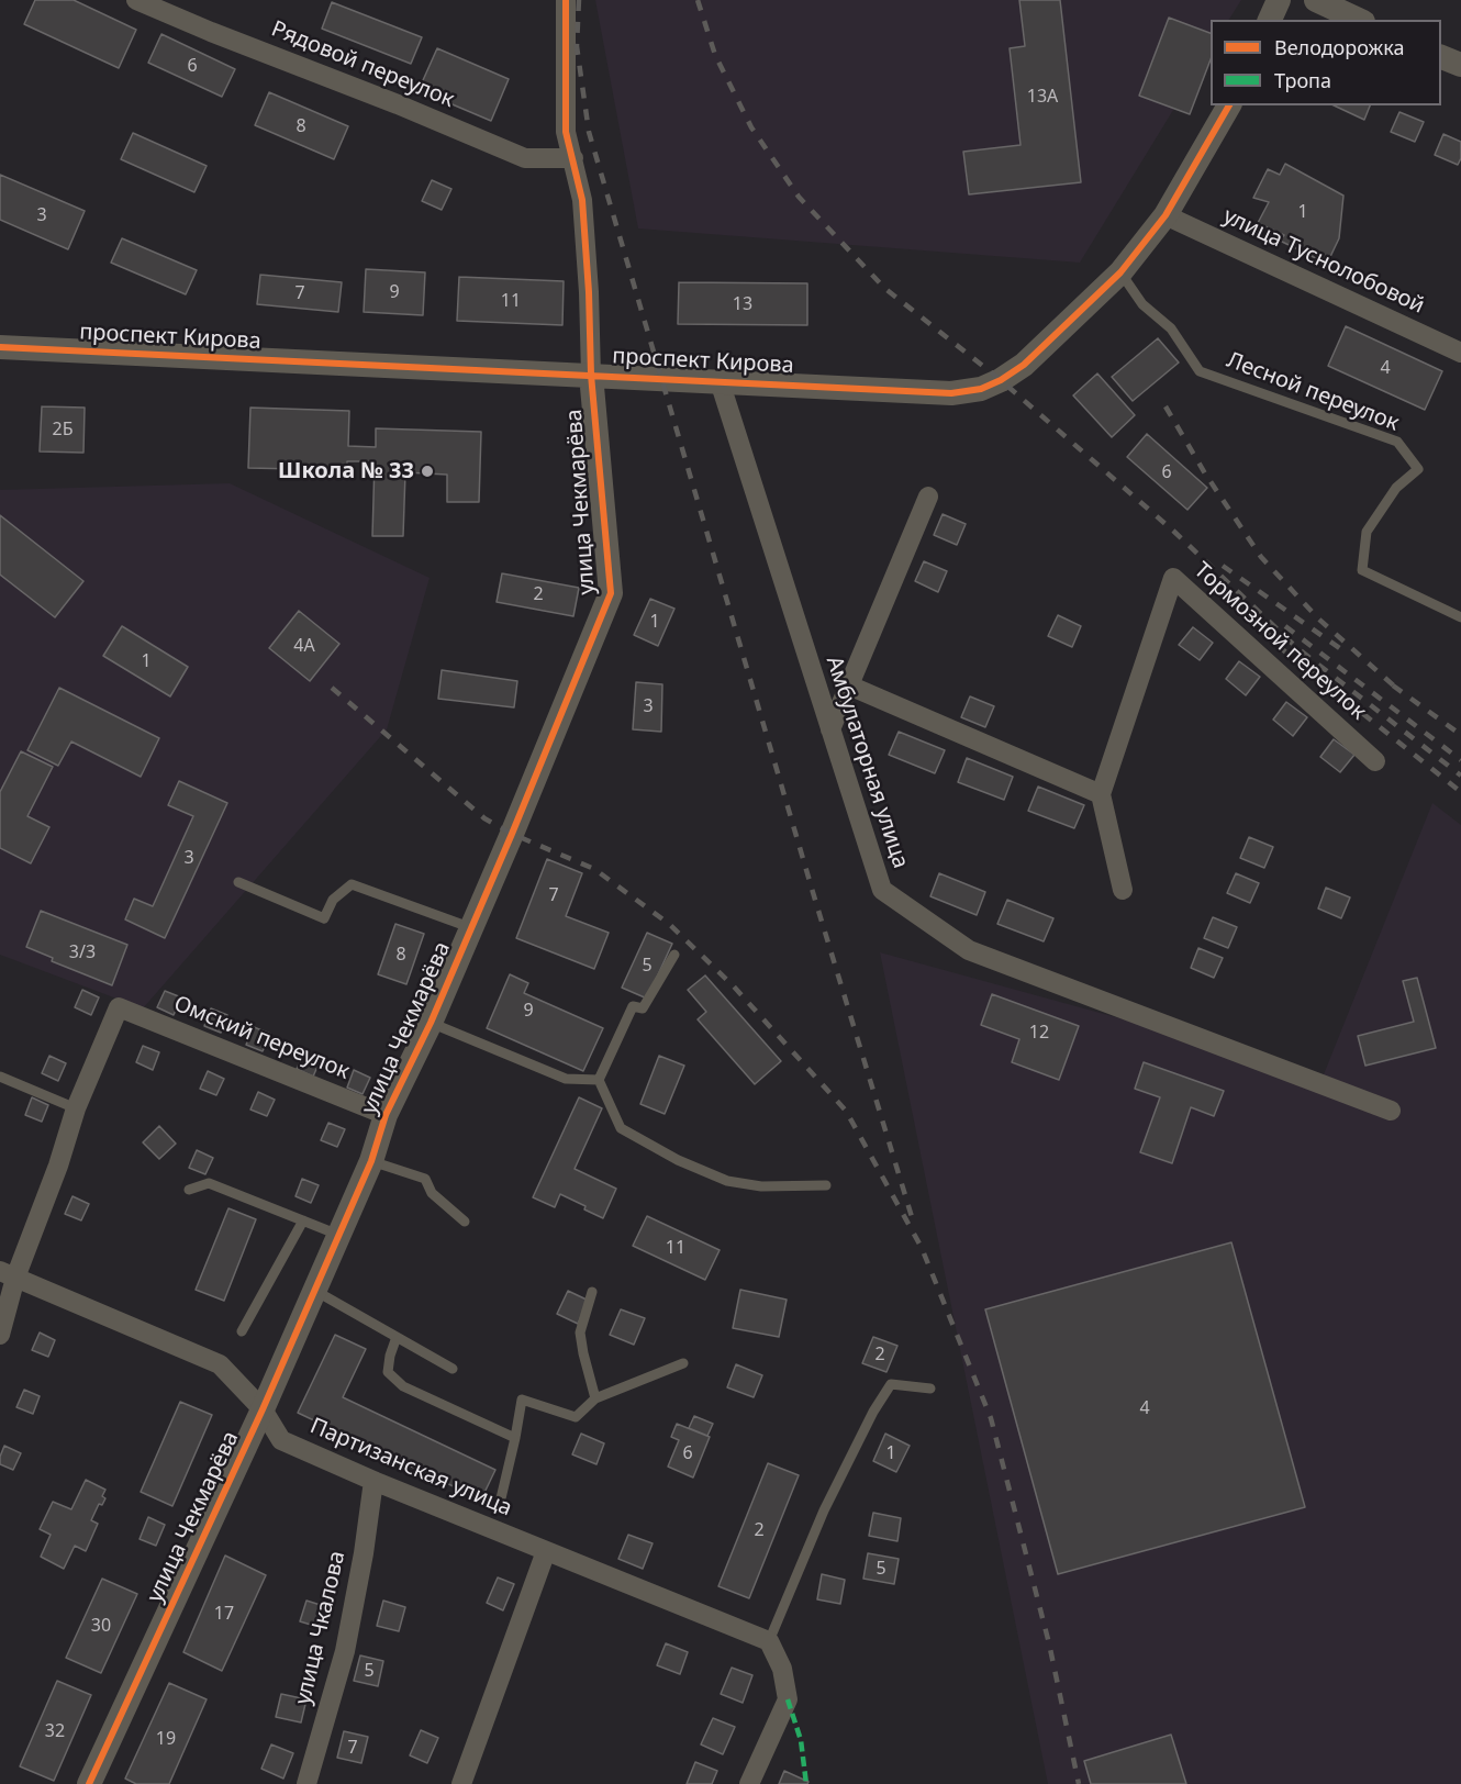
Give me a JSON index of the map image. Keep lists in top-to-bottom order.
{
  "streets": {
    "street": [
      "Рядовой переулок",
      "улица Туснолобовой",
      "проспект Кирова",
      "улица Чекмарёва",
      "Тормозной переулок",
      "Амбулаторная улица",
      "Омский переулок",
      "Партизанская улица",
      "улица Чкалова"
    ],
    "lane": ["Лесной переулок"]
  },
  "crossings": [
    ["улица Туснолобовой", "проспект Кирова"],
    ["проспект Кирова", "Лесной переулок"],
    ["проспект Кирова", "улица Чекмарёва"],
    ["проспект Кирова", "Амбулаторная улица"],
    ["улица Чекмарёва", "Омский переулок"],
    ["улица Чекмарёва", "Партизанская улица"],
    ["Партизанская улица", "улица Чкалова"]
  ],
  "places": ["Школа № 33"],
  "house_numbers": [
    "6",
    "13А",
    "8",
    "1",
    "3",
    "9",
    "7",
    "11",
    "13",
    "4",
    "2Б",
    "6",
    "2",
    "1",
    "4А",
    "1",
    "3",
    "3",
    "7",
    "3/3",
    "8",
    "5",
    "9",
    "12",
    "11",
    "2",
    "4",
    "6",
    "1",
    "2",
    "5",
    "17",
    "30",
    "5",
    "32",
    "19",
    "7"
  ],
  "legend": ["Велодорожка", "Тропа"]
}
